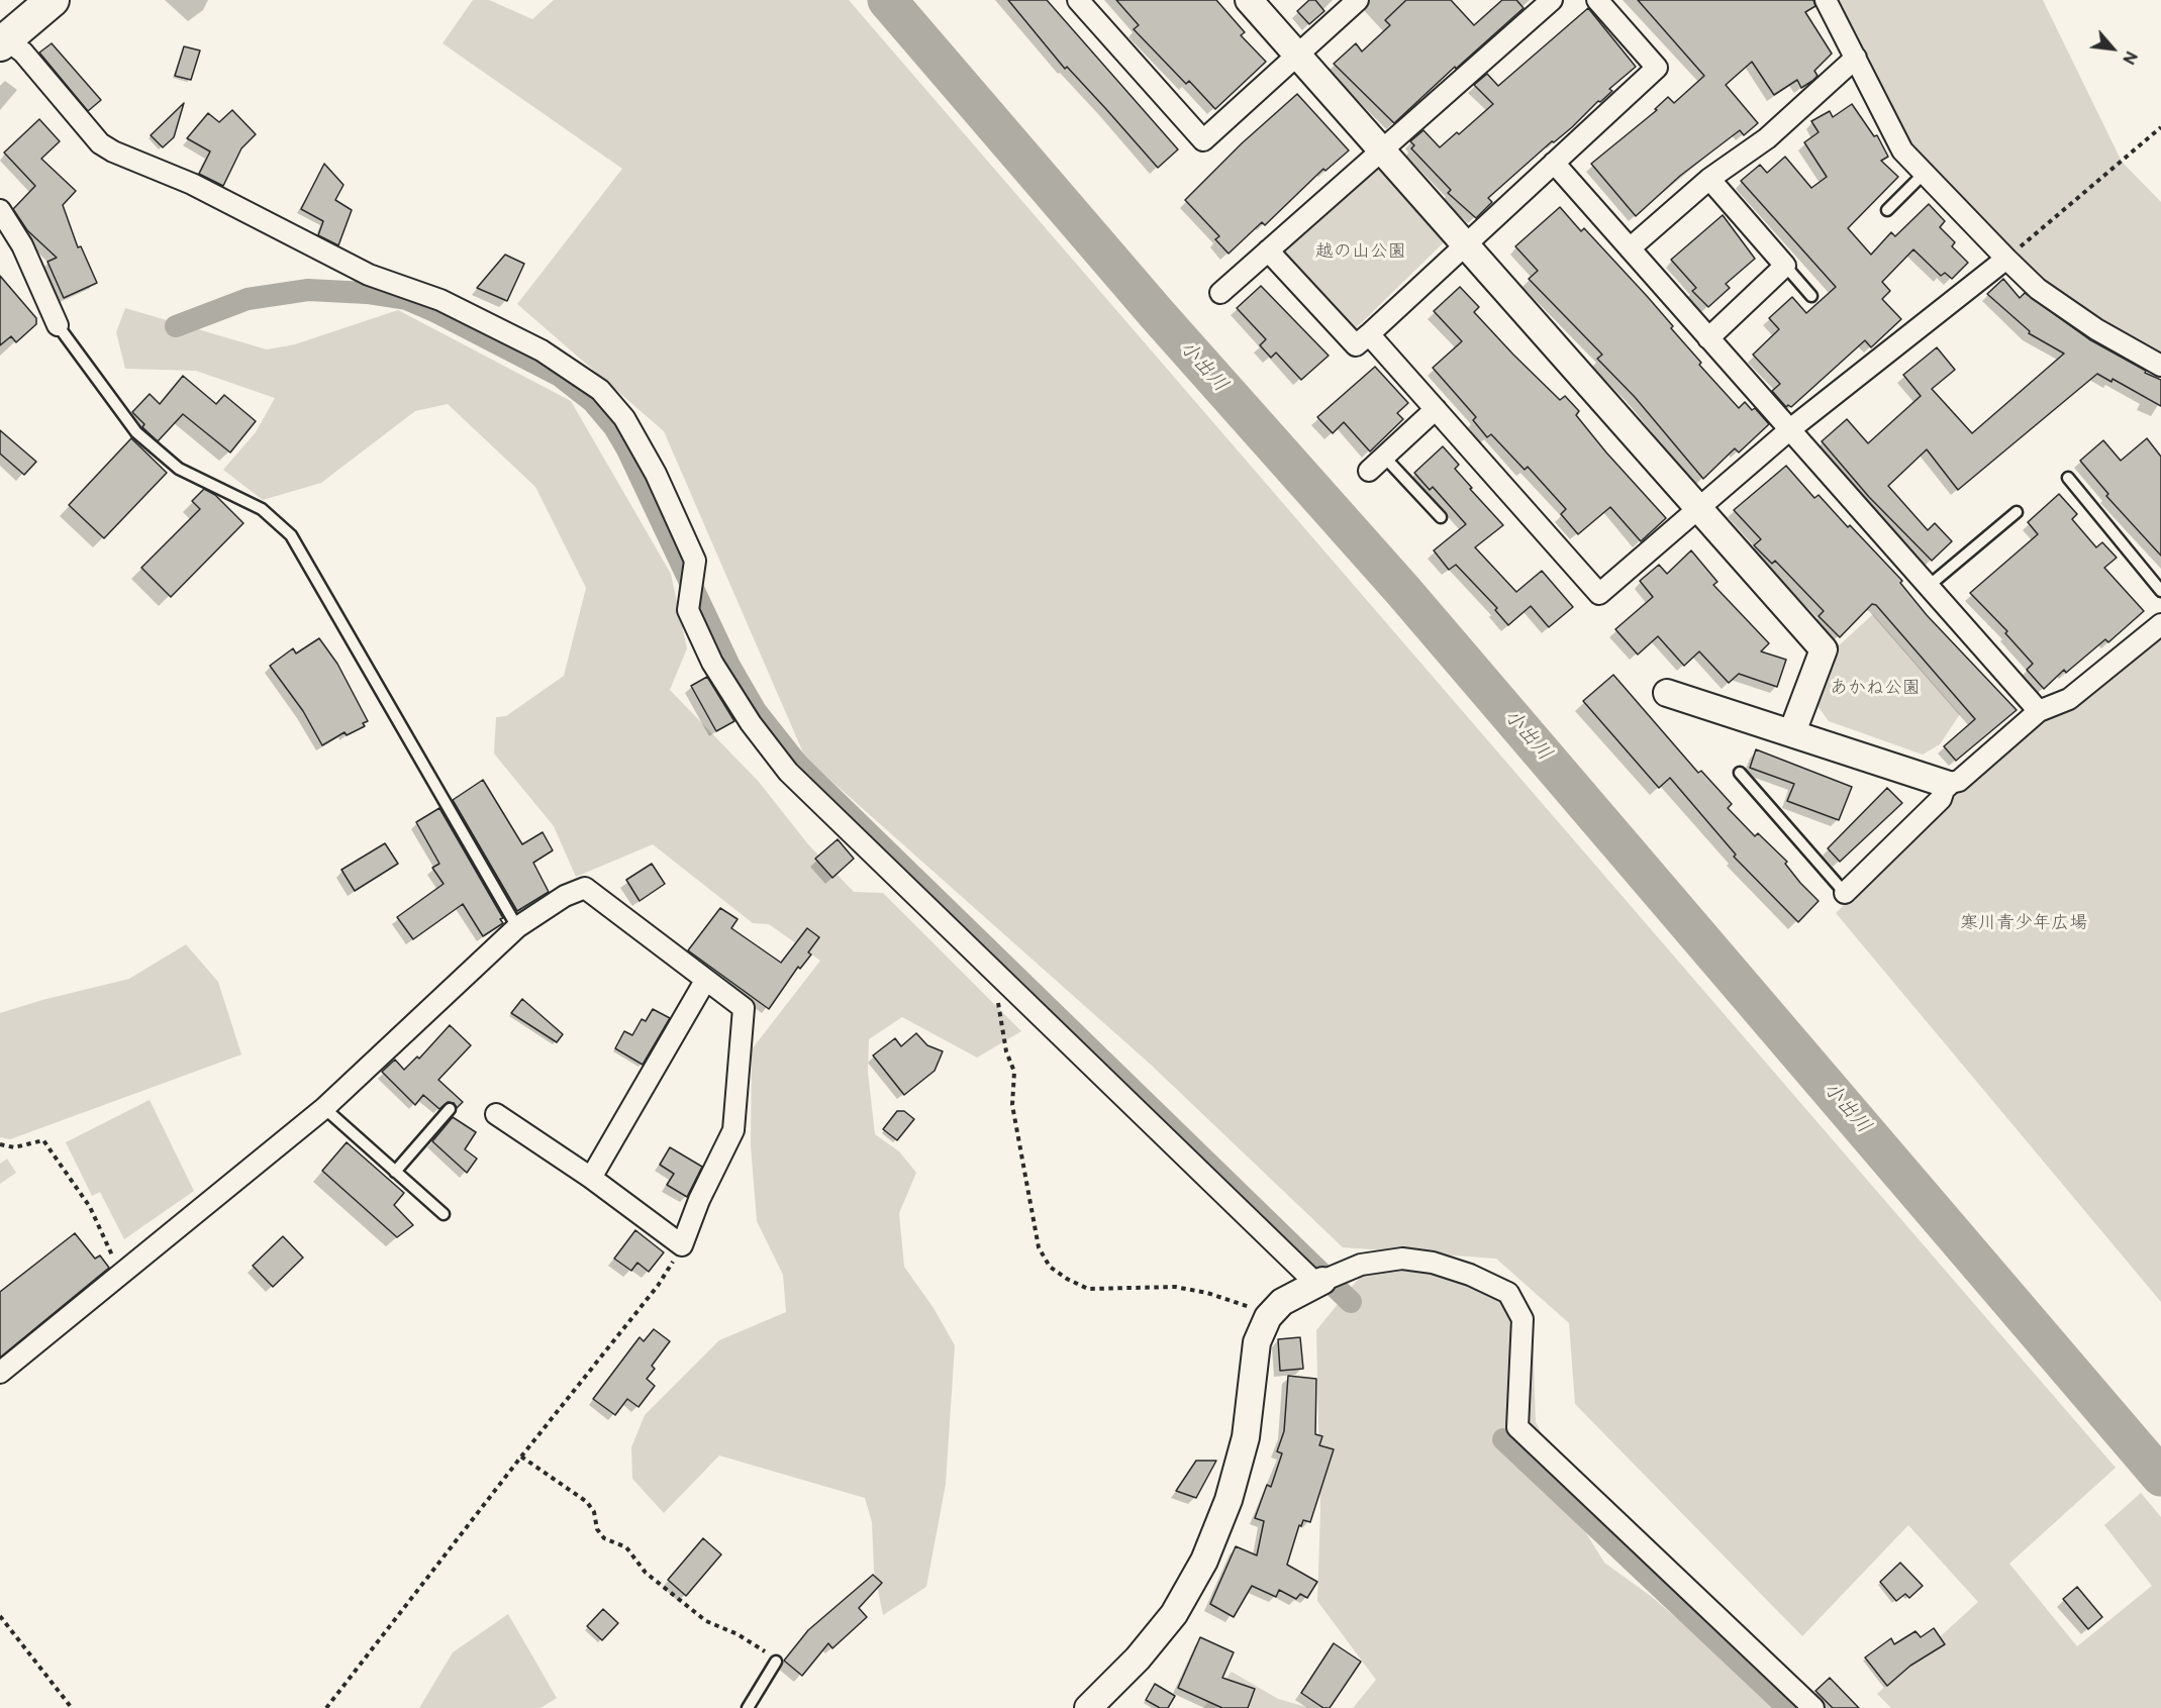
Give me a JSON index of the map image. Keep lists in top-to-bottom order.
{
  "water": ["小出川"],
  "parks": ["越の山公園", "あかね公園", "寒川青少年広場"],
  "north": "bottom right"
}
